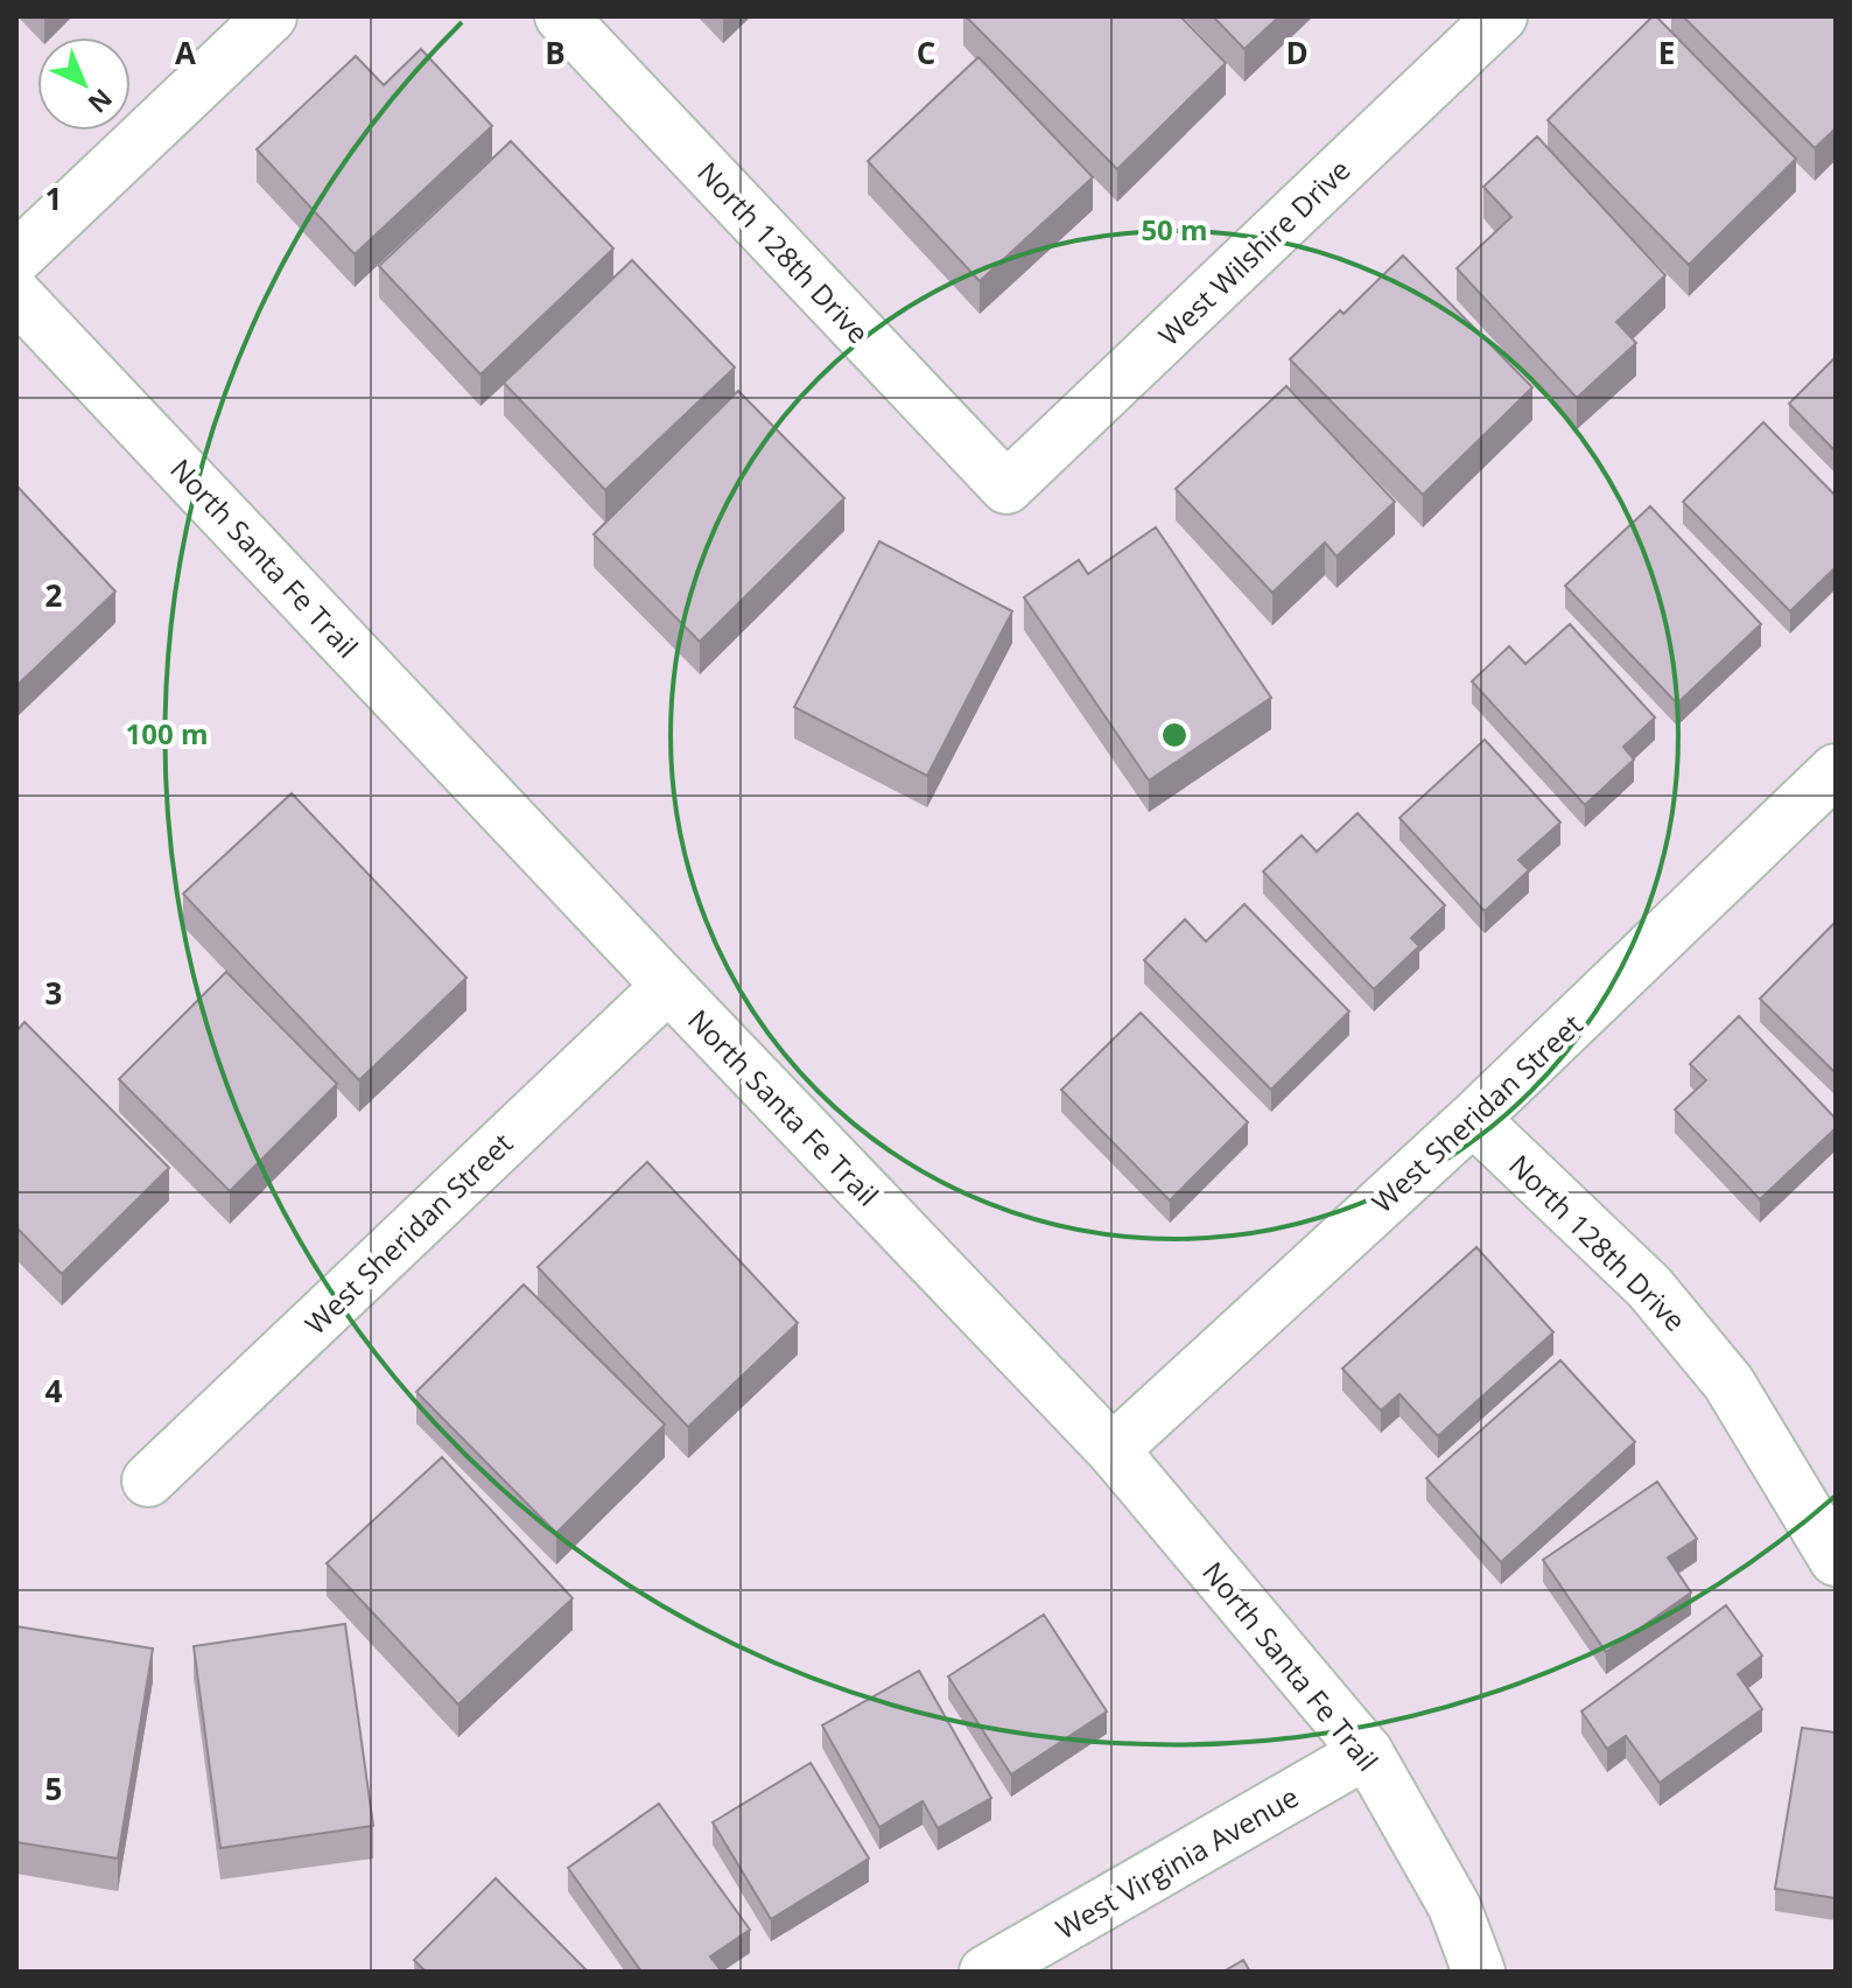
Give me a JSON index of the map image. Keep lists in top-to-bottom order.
{
  "streets": {
    "street": [
      "North 128th Drive",
      "West Wilshire Drive",
      "North Santa Fe Trail",
      "West Sheridan Street",
      "West Virginia Avenue"
    ]
  },
  "crossings": [
    ["North 128th Drive", "West Wilshire Drive"],
    ["North 128th Drive", "West Sheridan Street"],
    ["North Santa Fe Trail", "West Sheridan Street"],
    ["North Santa Fe Trail", "West Virginia Avenue"]
  ],
  "north": "bottom right",
  "grid": {
    "columns": [
      "A",
      "B",
      "C",
      "D",
      "E"
    ],
    "rows": [
      "1",
      "2",
      "3",
      "4",
      "5"
    ]
  },
  "rings": ["50 m", "100 m"]
}
